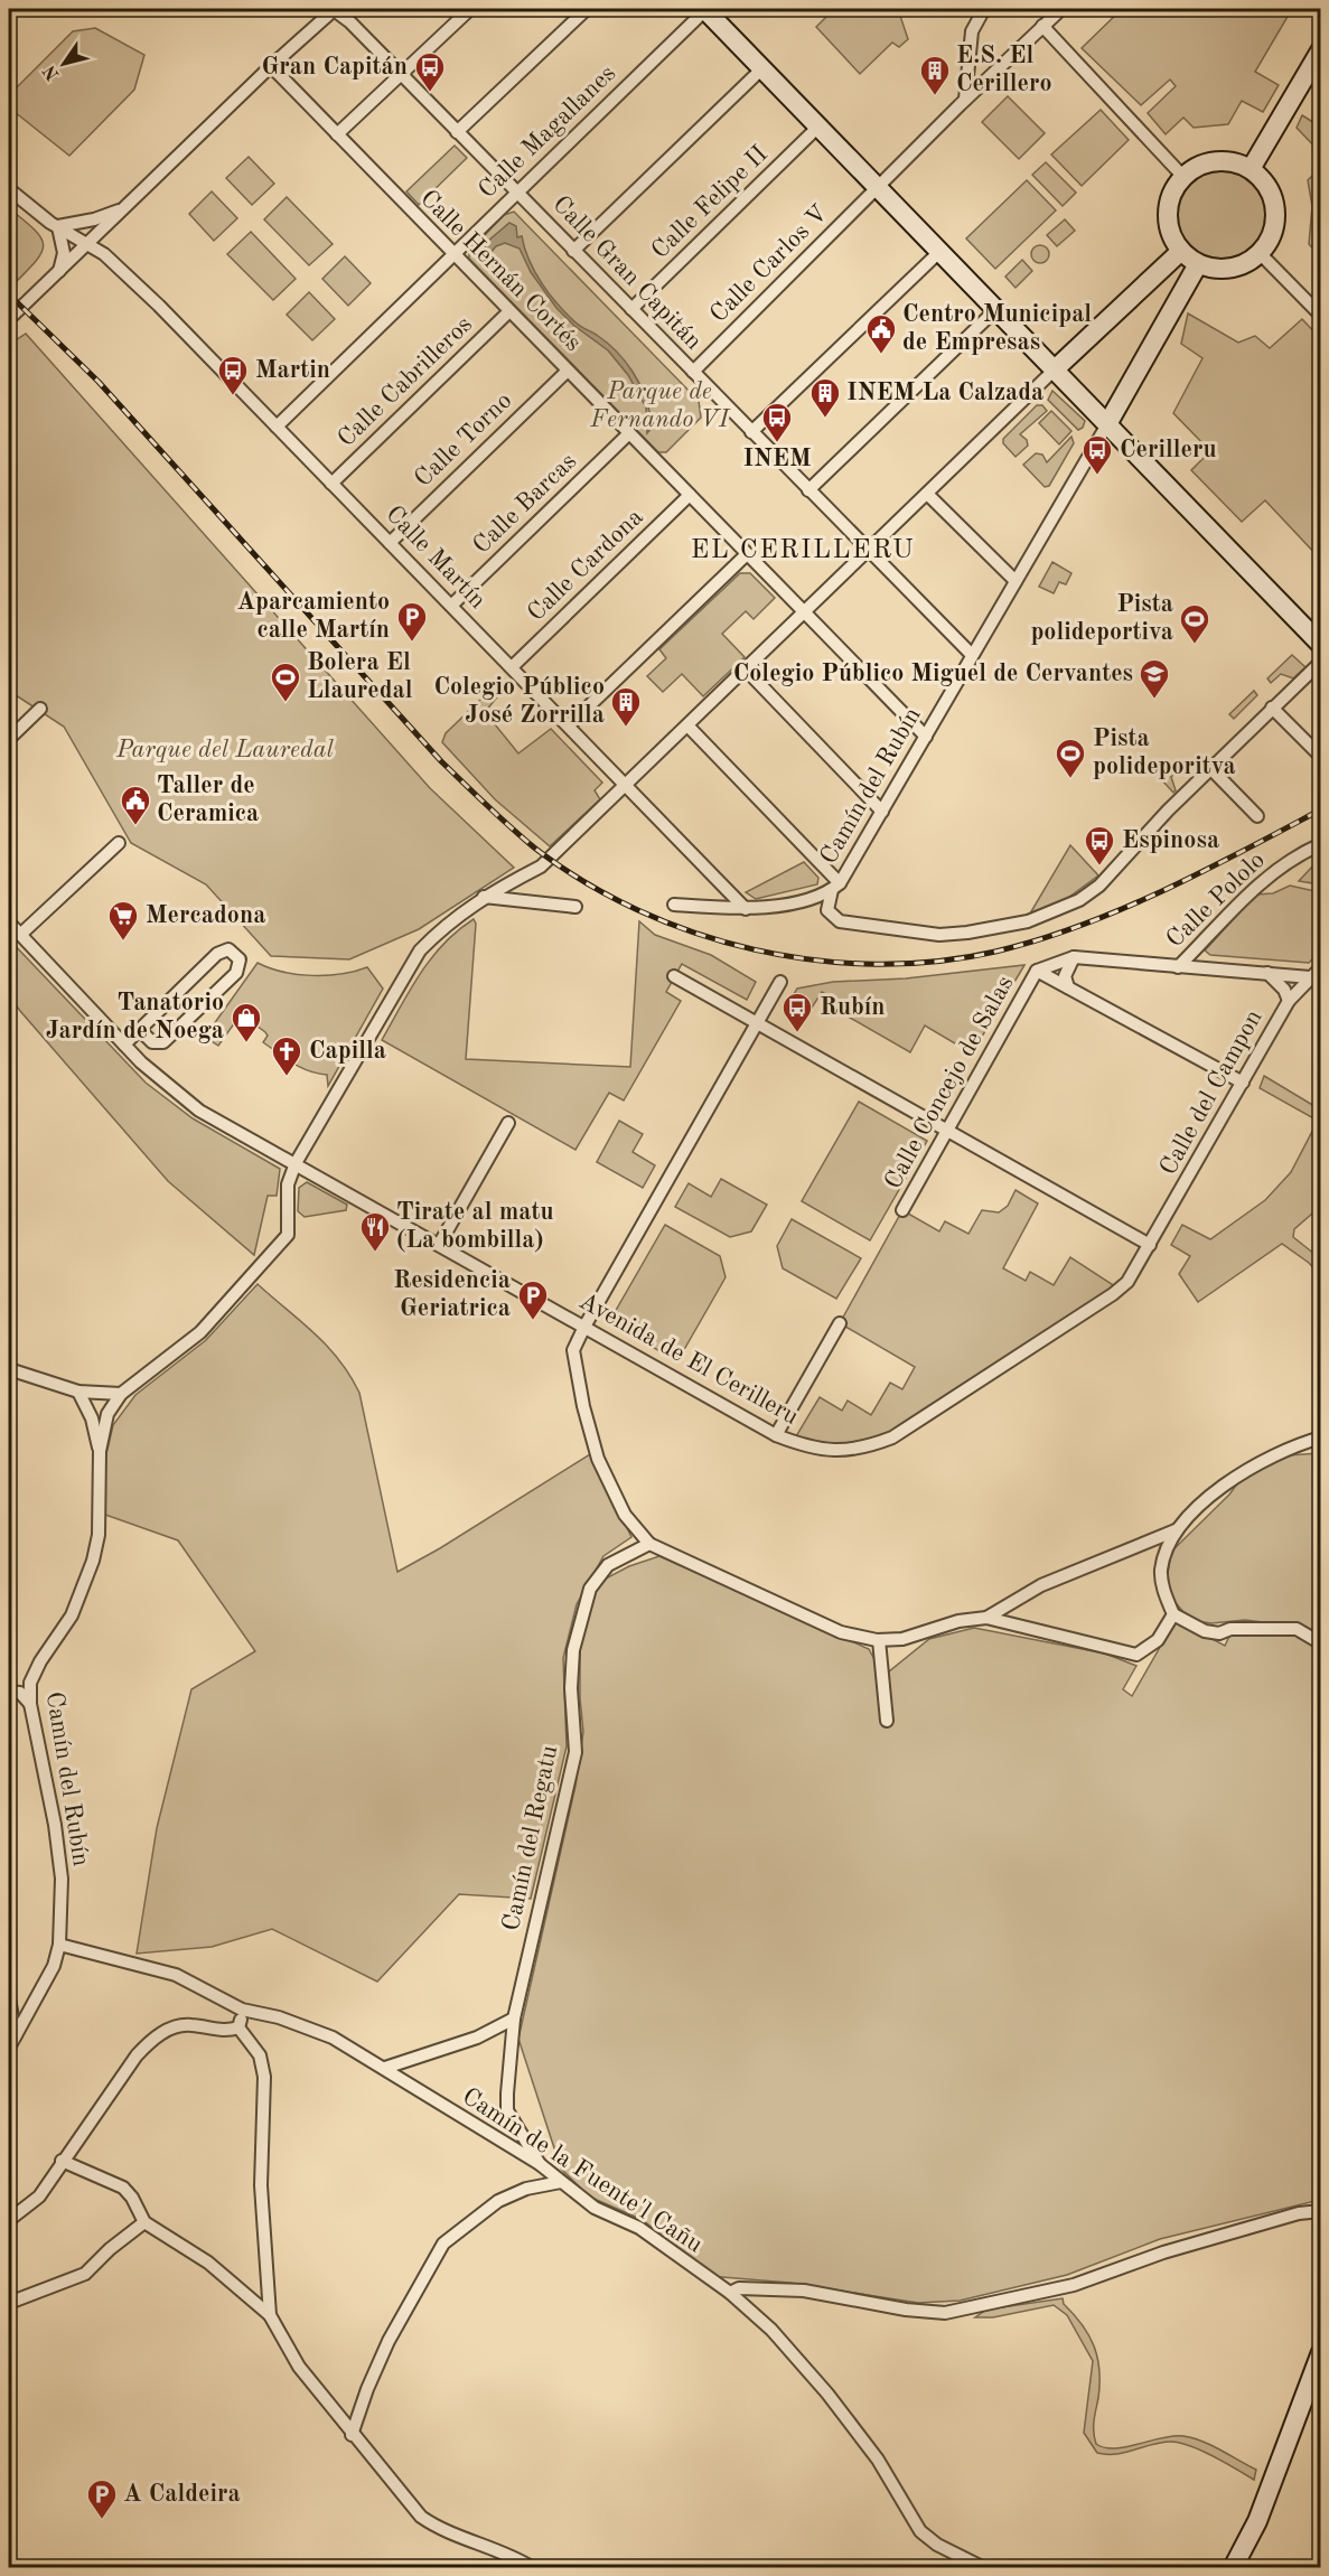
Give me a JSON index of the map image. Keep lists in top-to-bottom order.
{
  "streets": {
    "street": [
      "Calle Magallanes",
      "Calle Felipe II",
      "Calle Carlos V",
      "Calle Hernán Cortés",
      "Calle Gran Capitán",
      "Calle Cabrilleros",
      "Calle Torno",
      "Calle Barcas",
      "Calle Martín",
      "Calle Cardona",
      "Camín del Rubín",
      "Calle Pololo",
      "Calle Concejo de Salas",
      "Calle del Campon",
      "Avenida de El Cerilleru",
      "Camín del Regatu",
      "Camín de la Fuente'l Cañu"
    ]
  },
  "crossings": [
    ["Calle Magallanes", "Calle Hernán Cortés"],
    ["Calle Magallanes", "Calle Gran Capitán"],
    ["Calle Magallanes", "Calle Martín"],
    ["Calle Felipe II", "Calle Gran Capitán"],
    ["Calle Carlos V", "Calle Gran Capitán"],
    ["Calle Hernán Cortés", "Calle Cabrilleros"],
    ["Calle Hernán Cortés", "Calle Torno"],
    ["Calle Hernán Cortés", "Calle Barcas"],
    ["Calle Hernán Cortés", "Calle Cardona"],
    ["Calle Hernán Cortés", "Camín del Rubín"],
    ["Calle Gran Capitán", "Camín del Rubín"],
    ["Calle Cabrilleros", "Calle Martín"],
    ["Calle Torno", "Calle Martín"],
    ["Calle Barcas", "Calle Martín"],
    ["Calle Martín", "Calle Cardona"],
    ["Calle Martín", "Camín del Rubín"],
    ["Camín del Rubín", "Avenida de El Cerilleru"],
    ["Camín del Rubín", "Camín de la Fuente'l Cañu"],
    ["Calle Pololo", "Calle Concejo de Salas"],
    ["Calle Concejo de Salas", "Calle del Campon"],
    ["Calle del Campon", "Avenida de El Cerilleru"],
    ["Camín del Regatu", "Camín de la Fuente'l Cañu"]
  ],
  "districts": ["EL CERILLERU"],
  "parks": ["Parque de Fernando VI", "Parque del Lauredal"],
  "places": {
    "bus stop": [
      "Gran Capitán",
      "Martin",
      "INEM",
      "Cerilleru",
      "Espinosa",
      "Rubín"
    ],
    "building": ["E.S. El Cerillero", "INEM La Calzada", "Colegio Público José Zorrilla"],
    "public building": ["Centro Municipal de Empresas", "Taller de Ceramica"],
    "parking": ["Aparcamiento calle Martín", "Residencia Geriatrica", "A Caldeira"],
    "sports": ["Pista polideportiva", "Bolera El Llauredal", "Pista polideporitva"],
    "school or university": ["Colegio Público Miguel de Cervantes"],
    "supermarket": ["Mercadona"],
    "shop": ["Tanatorio Jardín de Noega"],
    "church": ["Capilla"],
    "restaurant": ["Tirate al matu (La bombilla)"]
  },
  "north": "bottom left"
}
